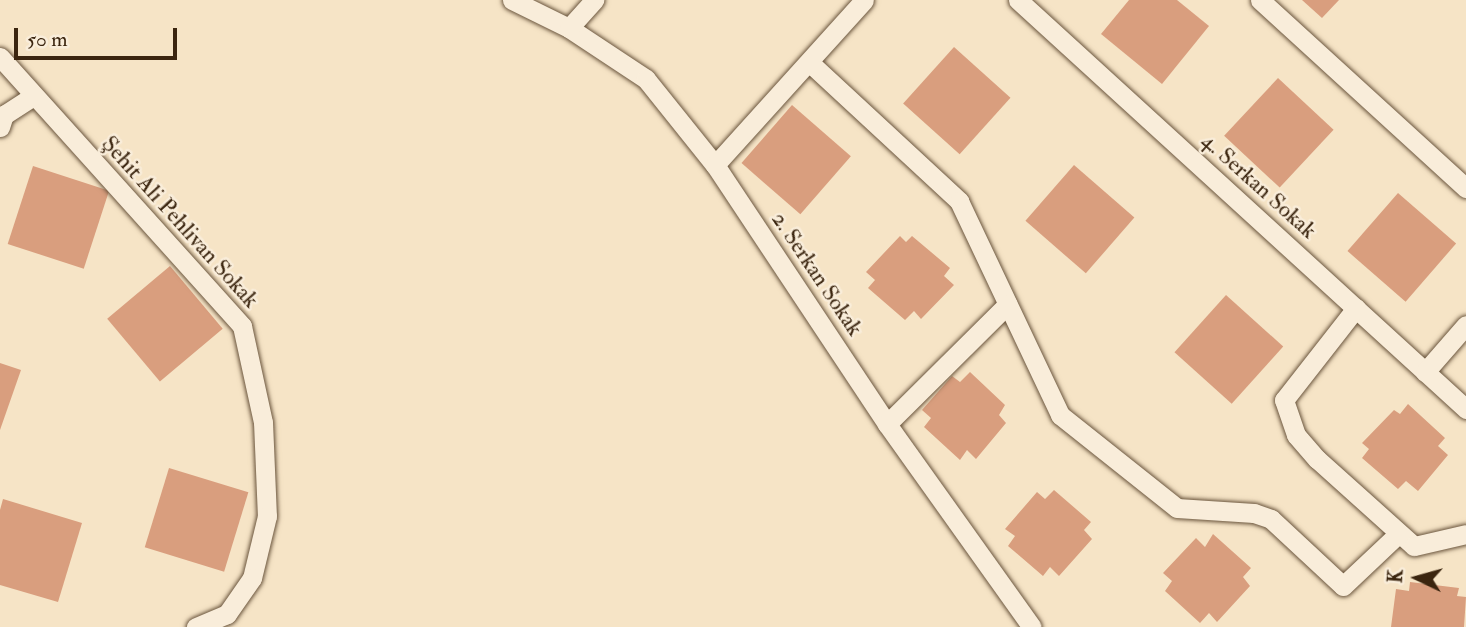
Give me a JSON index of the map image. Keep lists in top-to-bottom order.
{
  "streets": {
    "street": ["4. Serkan Sokak", "Şehit Ali Pehlivan Sokak", "2. Serkan Sokak"]
  },
  "scale_bar": "50 m",
  "north": "left"
}
